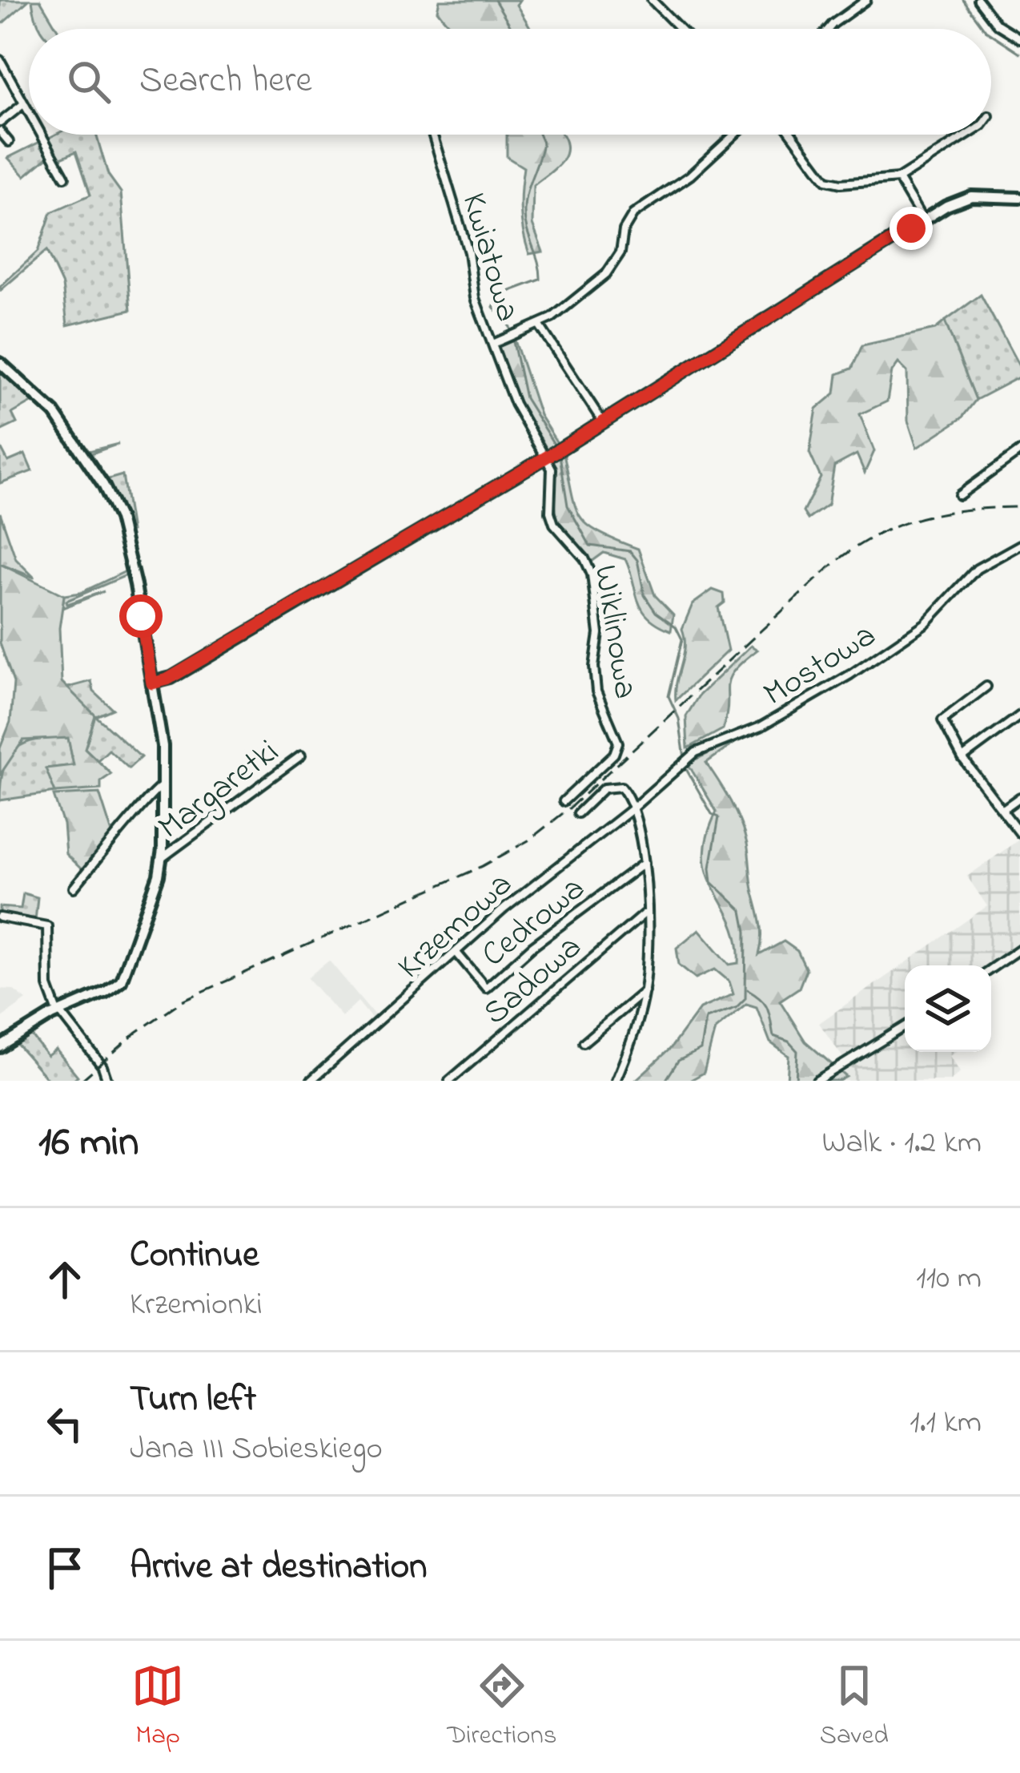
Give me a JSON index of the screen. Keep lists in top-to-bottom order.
{
  "streets": {
    "street": [
      "Kwiatowa",
      "Wiklinowa",
      "Mostowa",
      "Margaretki",
      "Cedrowa",
      "Krzemowa",
      "Sadowa"
    ]
  },
  "crossings": [
    ["Kwiatowa", "Wiklinowa"],
    ["Mostowa", "Krzemowa"],
    ["Cedrowa", "Krzemowa"]
  ],
  "page": {
    "search": "Search here",
    "heading": ["16 min", "Walk · 1.2 km"],
    "list": [
      ["Continue", "Krzemionki", "110 m"],
      ["Turn left", "Jana III Sobieskiego", "1.1 km"],
      "Arrive at destination"
    ],
    "nav": ["Map", "Directions", "Saved"]
  }
}
